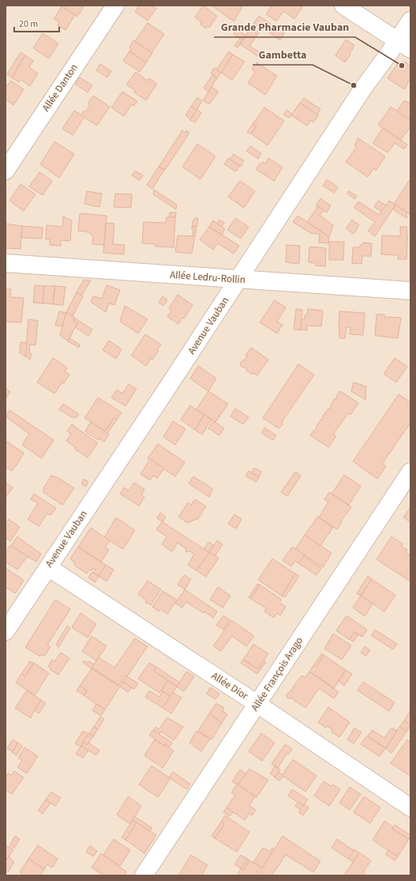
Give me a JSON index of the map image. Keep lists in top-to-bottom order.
{
  "streets": {
    "street": [
      "Allée Danton",
      "Allée Ledru-Rollin",
      "Avenue Vauban",
      "Allée François Arago",
      "Allée Dior"
    ]
  },
  "crossings": [
    ["Allée Ledru-Rollin", "Avenue Vauban"],
    ["Avenue Vauban", "Allée Dior"],
    ["Allée François Arago", "Allée Dior"]
  ],
  "places": ["Grande Pharmacie Vauban", "Gambetta"],
  "scale_bar": "20 m"
}
